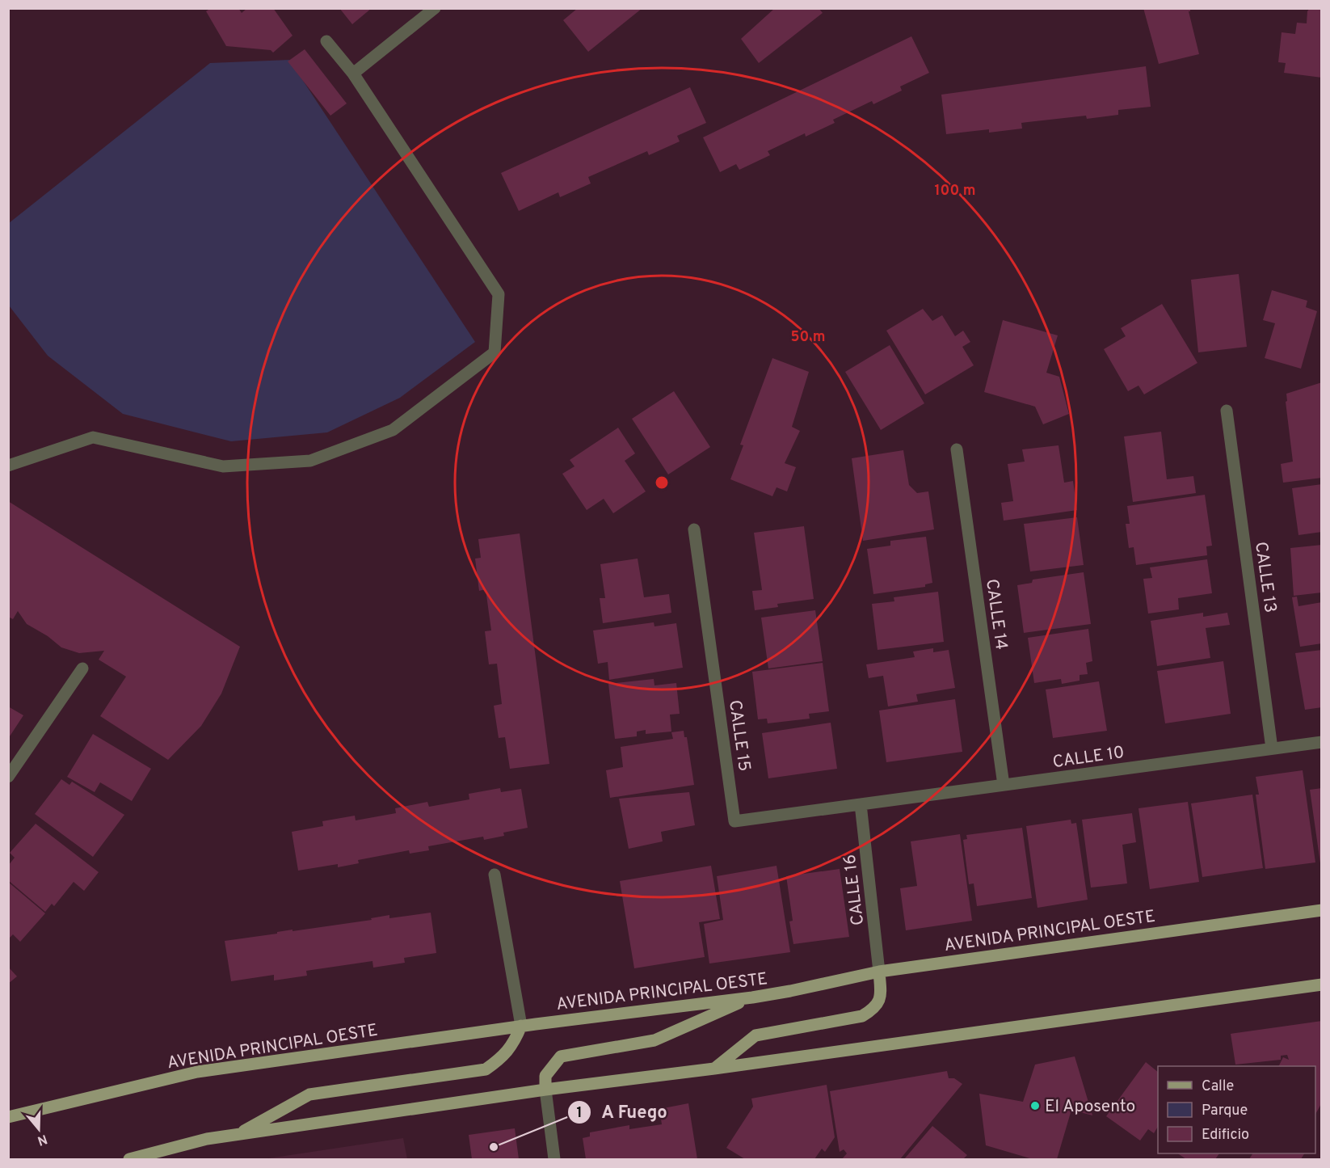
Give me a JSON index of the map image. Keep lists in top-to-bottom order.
{
  "streets": {
    "main road": ["AVENIDA PRINCIPAL OESTE"],
    "street": [
      "CALLE 13",
      "CALLE 14",
      "CALLE 15",
      "CALLE 10",
      "CALLE 16"
    ]
  },
  "crossings": [
    ["CALLE 13", "CALLE 10"],
    ["CALLE 14", "CALLE 10"],
    ["CALLE 15", "CALLE 10"],
    ["CALLE 15", "CALLE 16"],
    ["CALLE 10", "CALLE 16"],
    ["CALLE 16", "AVENIDA PRINCIPAL OESTE"]
  ],
  "places": ["El Aposento", "A Fuego"],
  "legend": ["Calle", "Parque", "Edificio"],
  "north": "bottom",
  "rings": ["100 m", "50 m"]
}
